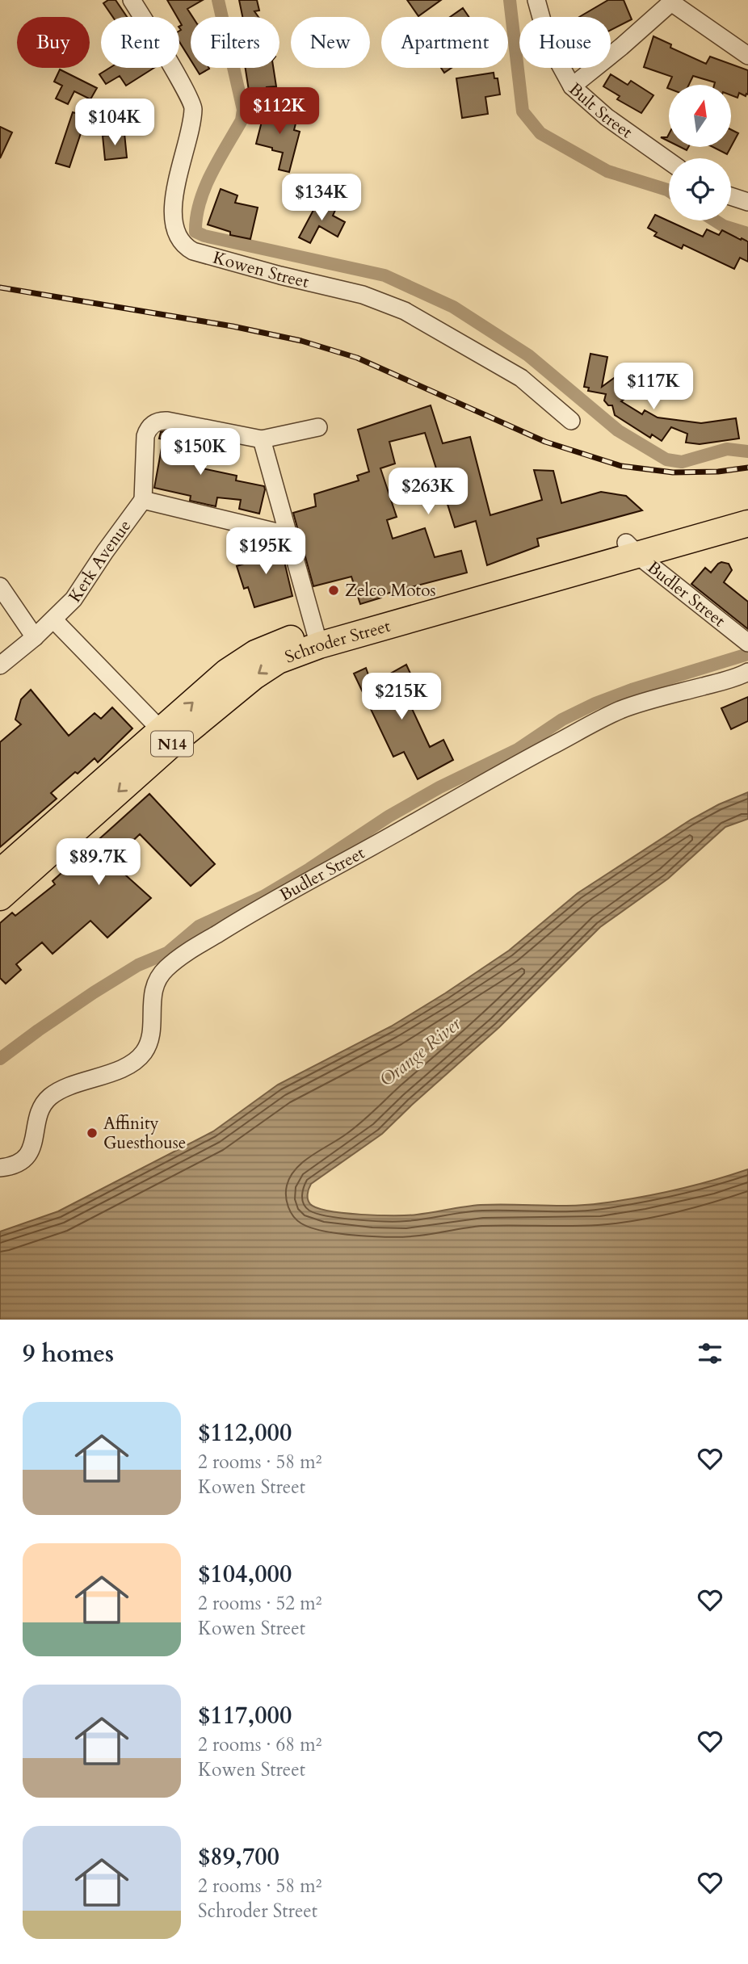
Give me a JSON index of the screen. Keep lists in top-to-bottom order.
{
  "streets": {
    "highway": ["Schroder Street", "N14"],
    "street": [
      "Bult Street",
      "Kowen Street",
      "Kerk Avenue",
      "Budler Street"
    ]
  },
  "crossings": [
    ["Budler Street", "Schroder Street"]
  ],
  "water": ["Orange River"],
  "places": ["Zelco Motos", "Affinity Guesthouse"],
  "north": "top",
  "page": {
    "chip": [
      "Buy",
      "Rent",
      "Filters",
      "New",
      "Apartment",
      "House"
    ],
    "price": [
      "$112K",
      "$104K",
      "$134K",
      "$117K",
      "$150K",
      "$263K",
      "$195K",
      "$215K",
      "$89.7K"
    ],
    "heading": "9 homes",
    "list": [
      {
        "name": "$112,000",
        "note": "2 rooms · 58 m² · Kowen Street"
      },
      {
        "name": "$104,000",
        "note": "2 rooms · 52 m² · Kowen Street"
      },
      {
        "name": "$117,000",
        "note": "2 rooms · 68 m² · Kowen Street"
      },
      {
        "name": "$89,700",
        "note": "2 rooms · 58 m² · Schroder Street"
      }
    ]
  }
}
